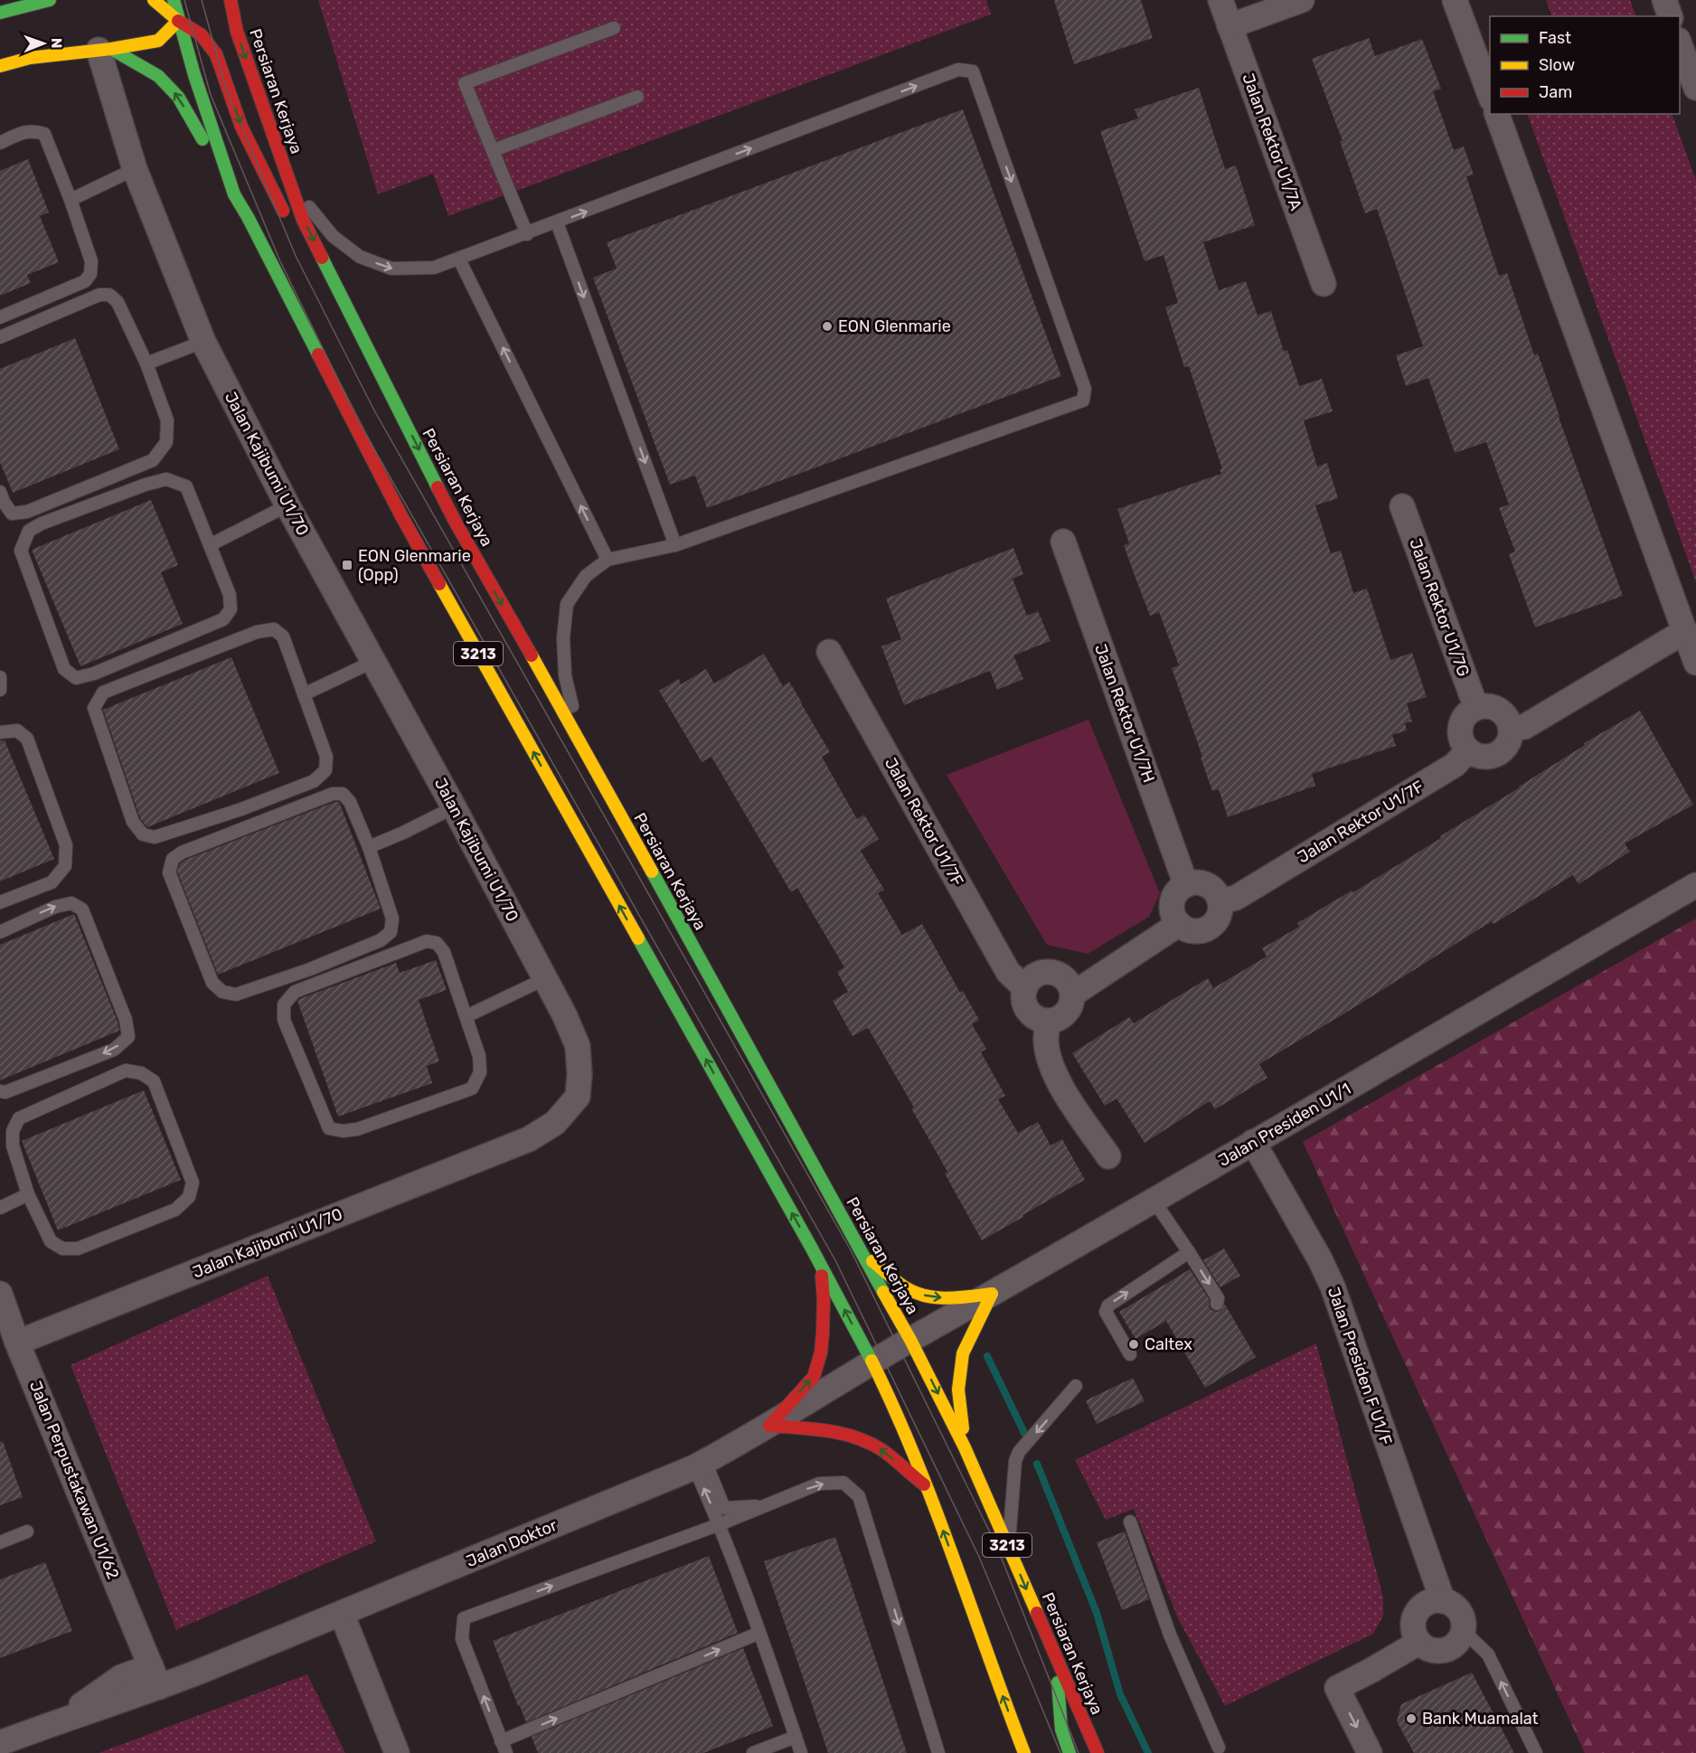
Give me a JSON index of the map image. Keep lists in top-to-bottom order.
{
  "streets": {
    "main road": ["Persiaran Kerjaya", "3213"],
    "street": [
      "Jalan Rektor U1/7A",
      "Jalan Kajibumi U1/70",
      "Jalan Rektor U1/7G",
      "Jalan Rektor U1/7H",
      "Jalan Rektor U1/7F",
      "Jalan Presiden U1/1",
      "Jalan Presiden F U1/F",
      "Jalan Perpustakawan U1/62",
      "Jalan Doktor"
    ]
  },
  "crossings": [
    ["Persiaran Kerjaya", "Jalan Presiden U1/1"],
    ["Jalan Kajibumi U1/70", "Jalan Perpustakawan U1/62"],
    ["Jalan Rektor U1/7G", "Jalan Rektor U1/7F"],
    ["3213", "Jalan Presiden U1/1"],
    ["3213", "Jalan Doktor"],
    ["Jalan Rektor U1/7H", "Jalan Rektor U1/7F"],
    ["Jalan Presiden U1/1", "Jalan Presiden F U1/F"],
    ["Jalan Presiden U1/1", "Jalan Doktor"],
    ["Jalan Perpustakawan U1/62", "Jalan Doktor"]
  ],
  "places": {
    "other": ["EON Glenmarie", "Caltex", "Bank Muamalat"],
    "transit": ["EON Glenmarie (Opp)"]
  },
  "legend": ["Fast", "Slow", "Jam"],
  "north": "right"
}
